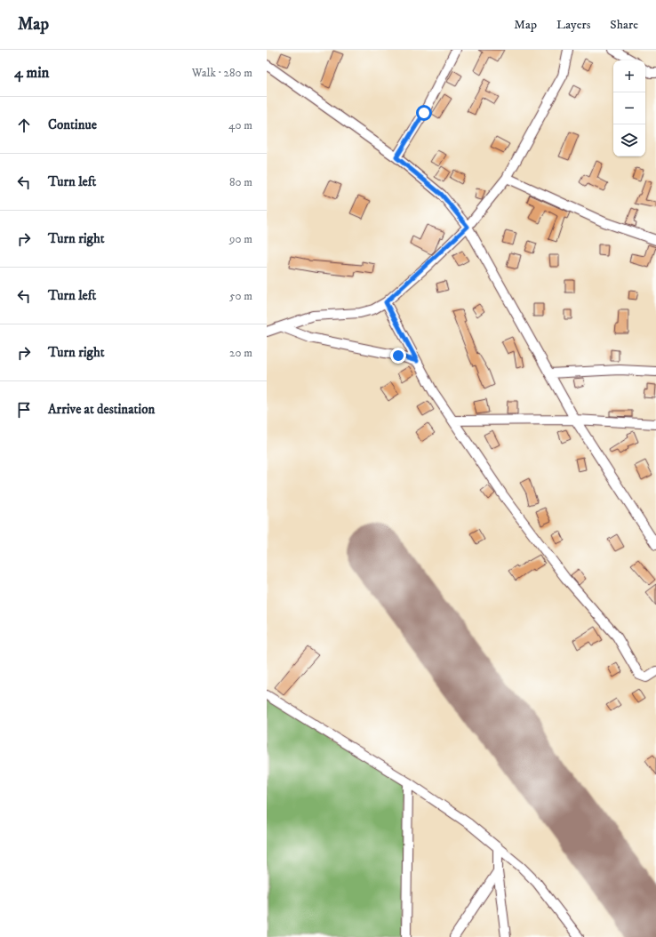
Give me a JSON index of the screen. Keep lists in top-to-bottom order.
{
  "page": {
    "header": "Map",
    "nav": ["Map", "Layers", "Share"],
    "heading": ["4 min", "Walk · 280 m"],
    "map_buttons": ["+", "−"],
    "list": [
      ["Continue", "40 m"],
      ["Turn left", "80 m"],
      ["Turn right", "90 m"],
      ["Turn left", "50 m"],
      ["Turn right", "20 m"],
      "Arrive at destination"
    ]
  }
}
